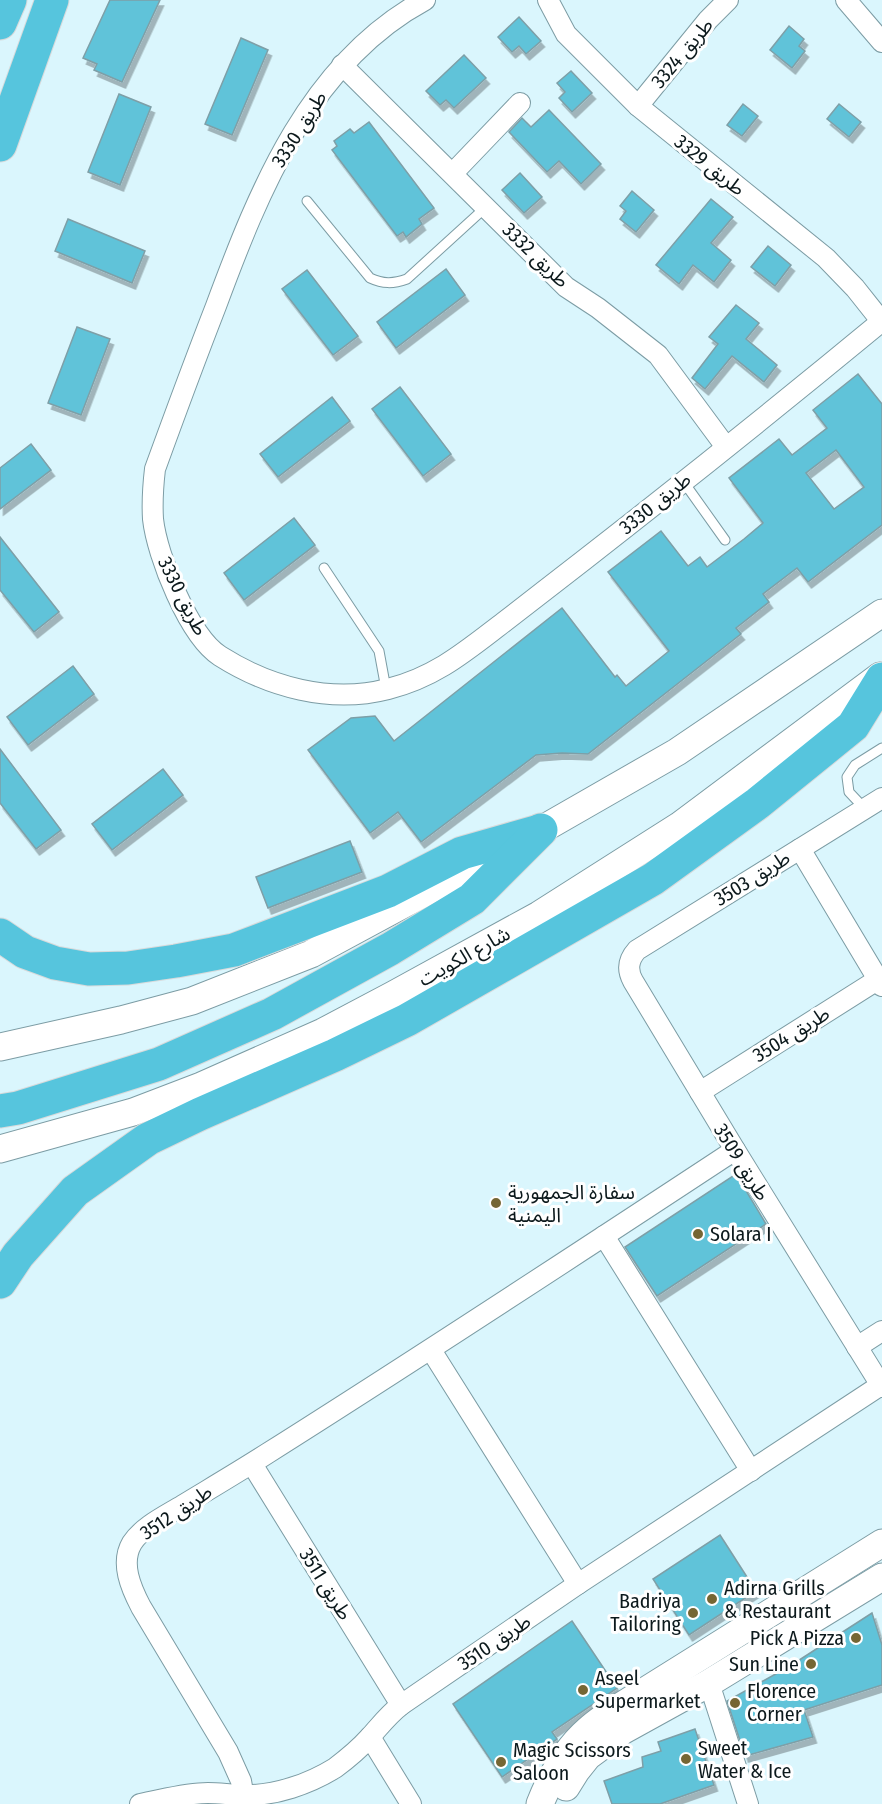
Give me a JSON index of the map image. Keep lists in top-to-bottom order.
{
  "streets": {
    "main road": ["شارع الكويت"],
    "street": [
      "طريق 3324",
      "طريق 3330",
      "طريق 3329",
      "طريق 3332",
      "طريق 3503",
      "طريق 3504",
      "طريق 3509",
      "طريق 3512",
      "طريق 3511",
      "طريق 3510"
    ]
  },
  "crossings": [
    ["طريق 3324", "طريق 3329"],
    ["طريق 3330", "طريق 3329"],
    ["طريق 3330", "طريق 3332"],
    ["طريق 3503", "طريق 3509"],
    ["طريق 3504", "طريق 3509"],
    ["طريق 3509", "طريق 3512"],
    ["طريق 3509", "طريق 3510"],
    ["طريق 3512", "طريق 3511"],
    ["طريق 3512", "طريق 3510"],
    ["طريق 3511", "طريق 3510"]
  ],
  "places": [
    "سفارة الجمهورية اليمنية",
    "Solara I",
    "Adirna Grills & Restaurant",
    "Badriya Tailoring",
    "Pick A Pizza",
    "Sun Line",
    "Aseel Supermarket",
    "Florence Corner",
    "Sweet Water & Ice",
    "Magic Scissors Saloon"
  ]
}
